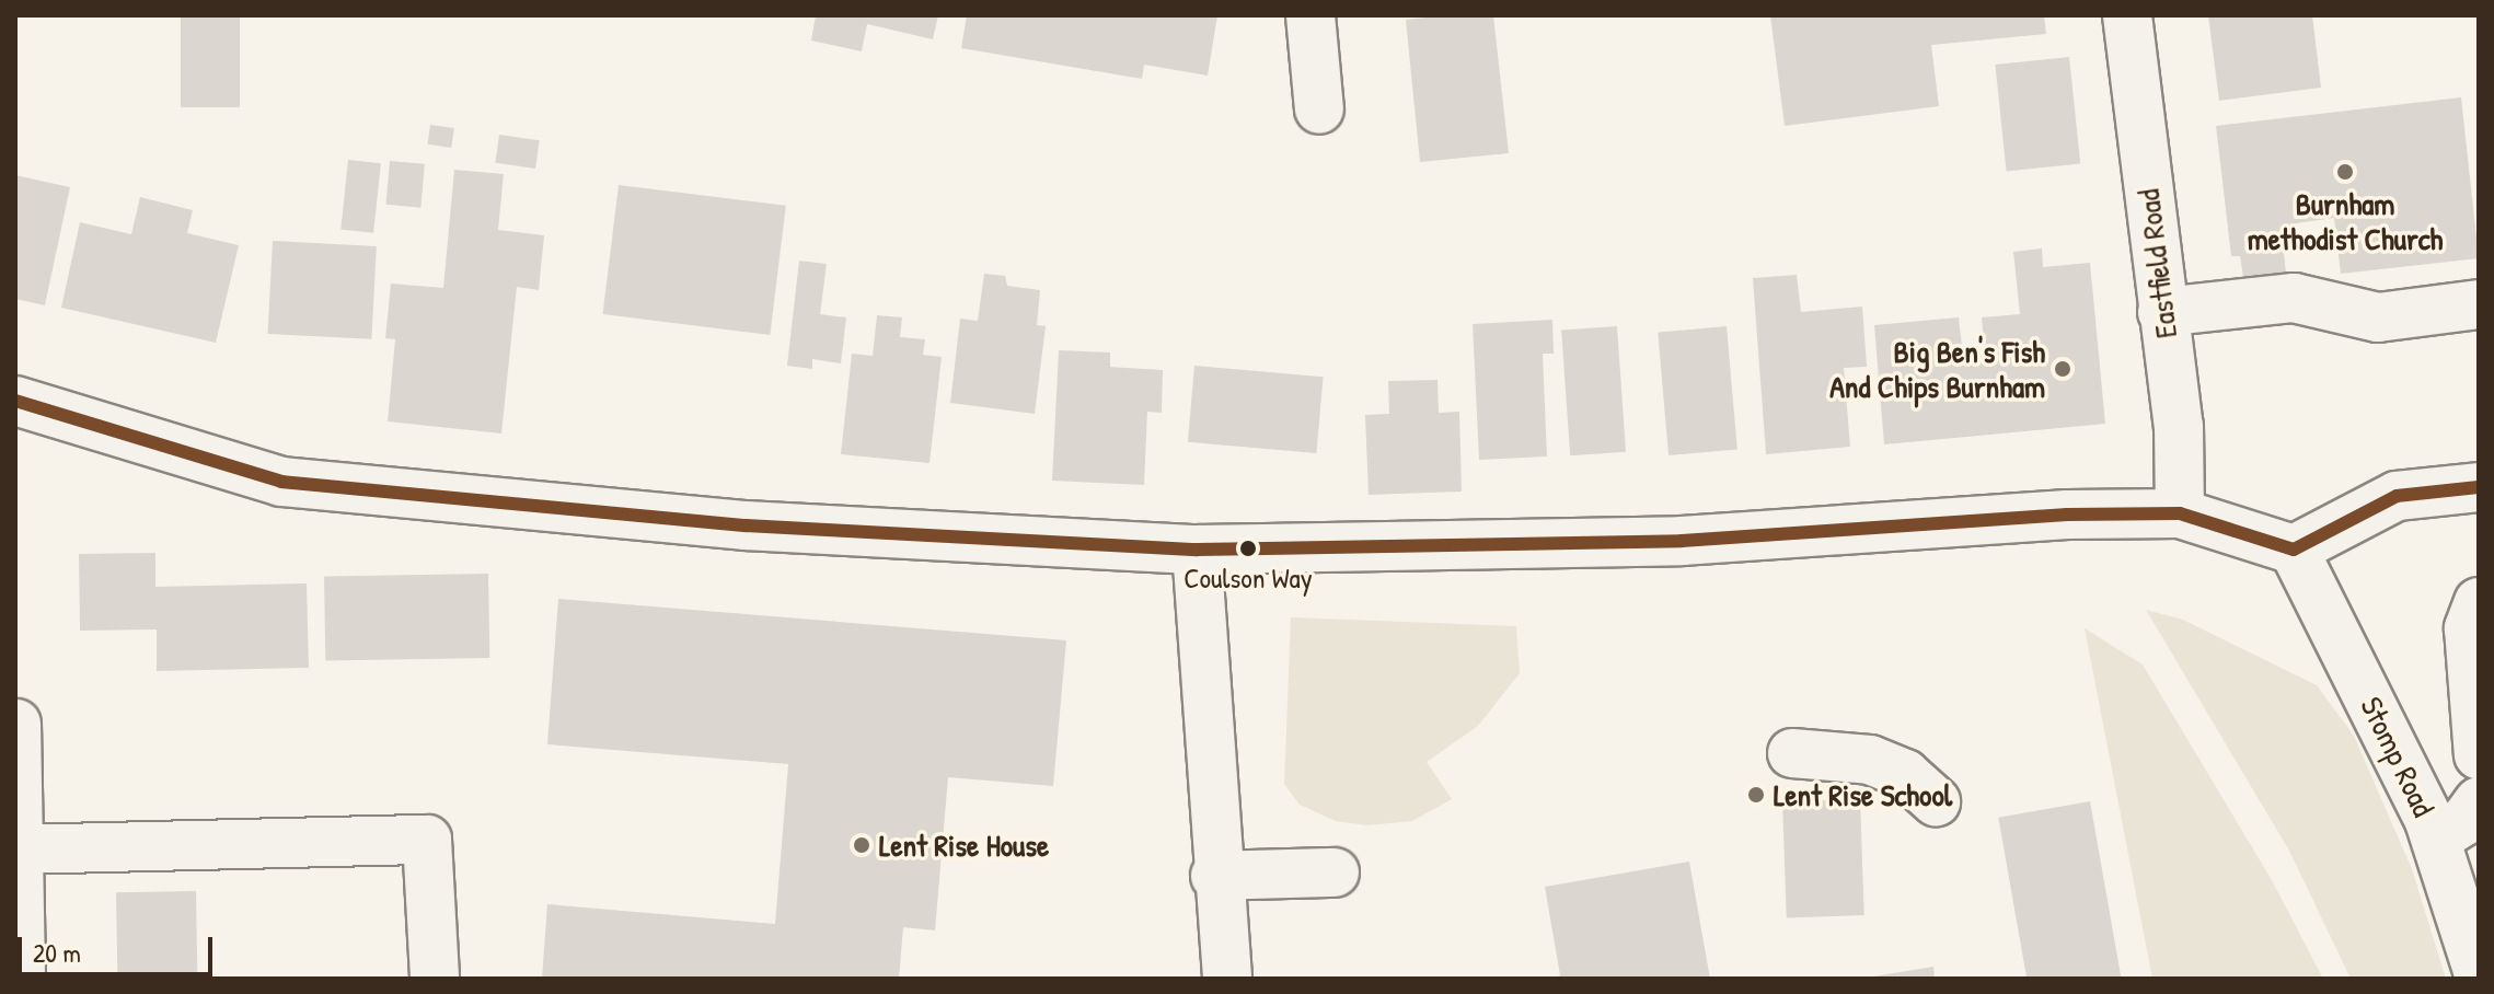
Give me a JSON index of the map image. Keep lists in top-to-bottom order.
{
  "streets": {
    "street": ["Eastfield Road", "Stomp Road"]
  },
  "places": [
    "Burnham methodist Church",
    "Big Ben's Fish And Chips Burnham",
    "Coulson Way",
    "Lent Rise School",
    "Lent Rise House"
  ],
  "scale_bar": "20 m"
}
